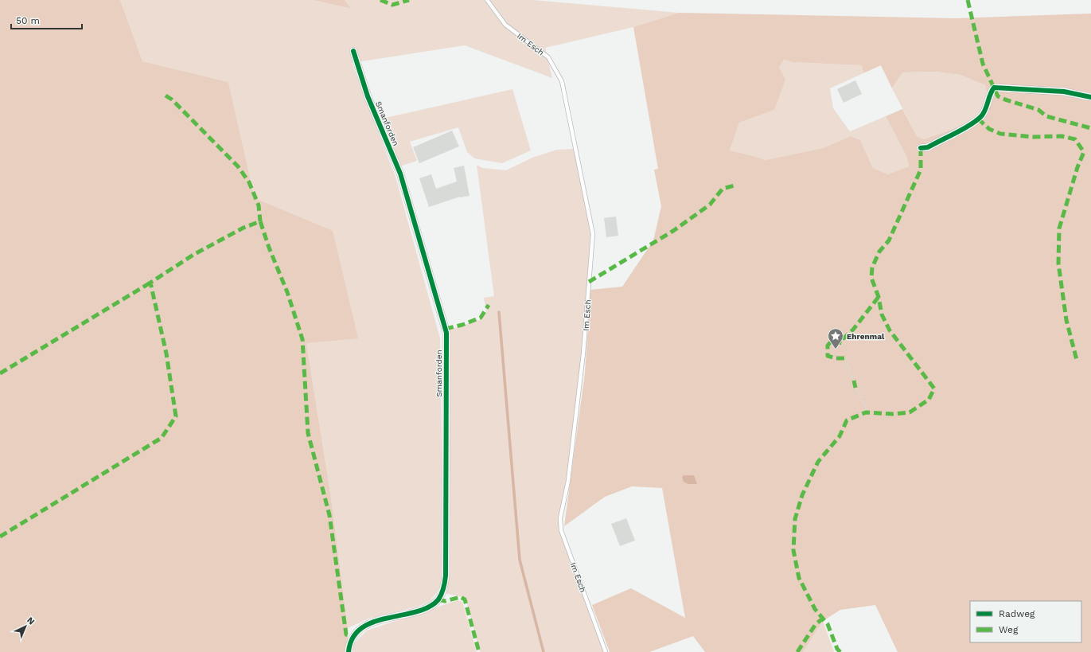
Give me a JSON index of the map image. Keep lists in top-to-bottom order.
{
  "streets": {
    "street": ["Smanforden"],
    "lane": ["Im Esch"]
  },
  "places": {
    "place": ["Ehrenmal"]
  },
  "legend": ["Radweg", "Weg"],
  "scale_bar": "50 m",
  "north": "top right"
}
